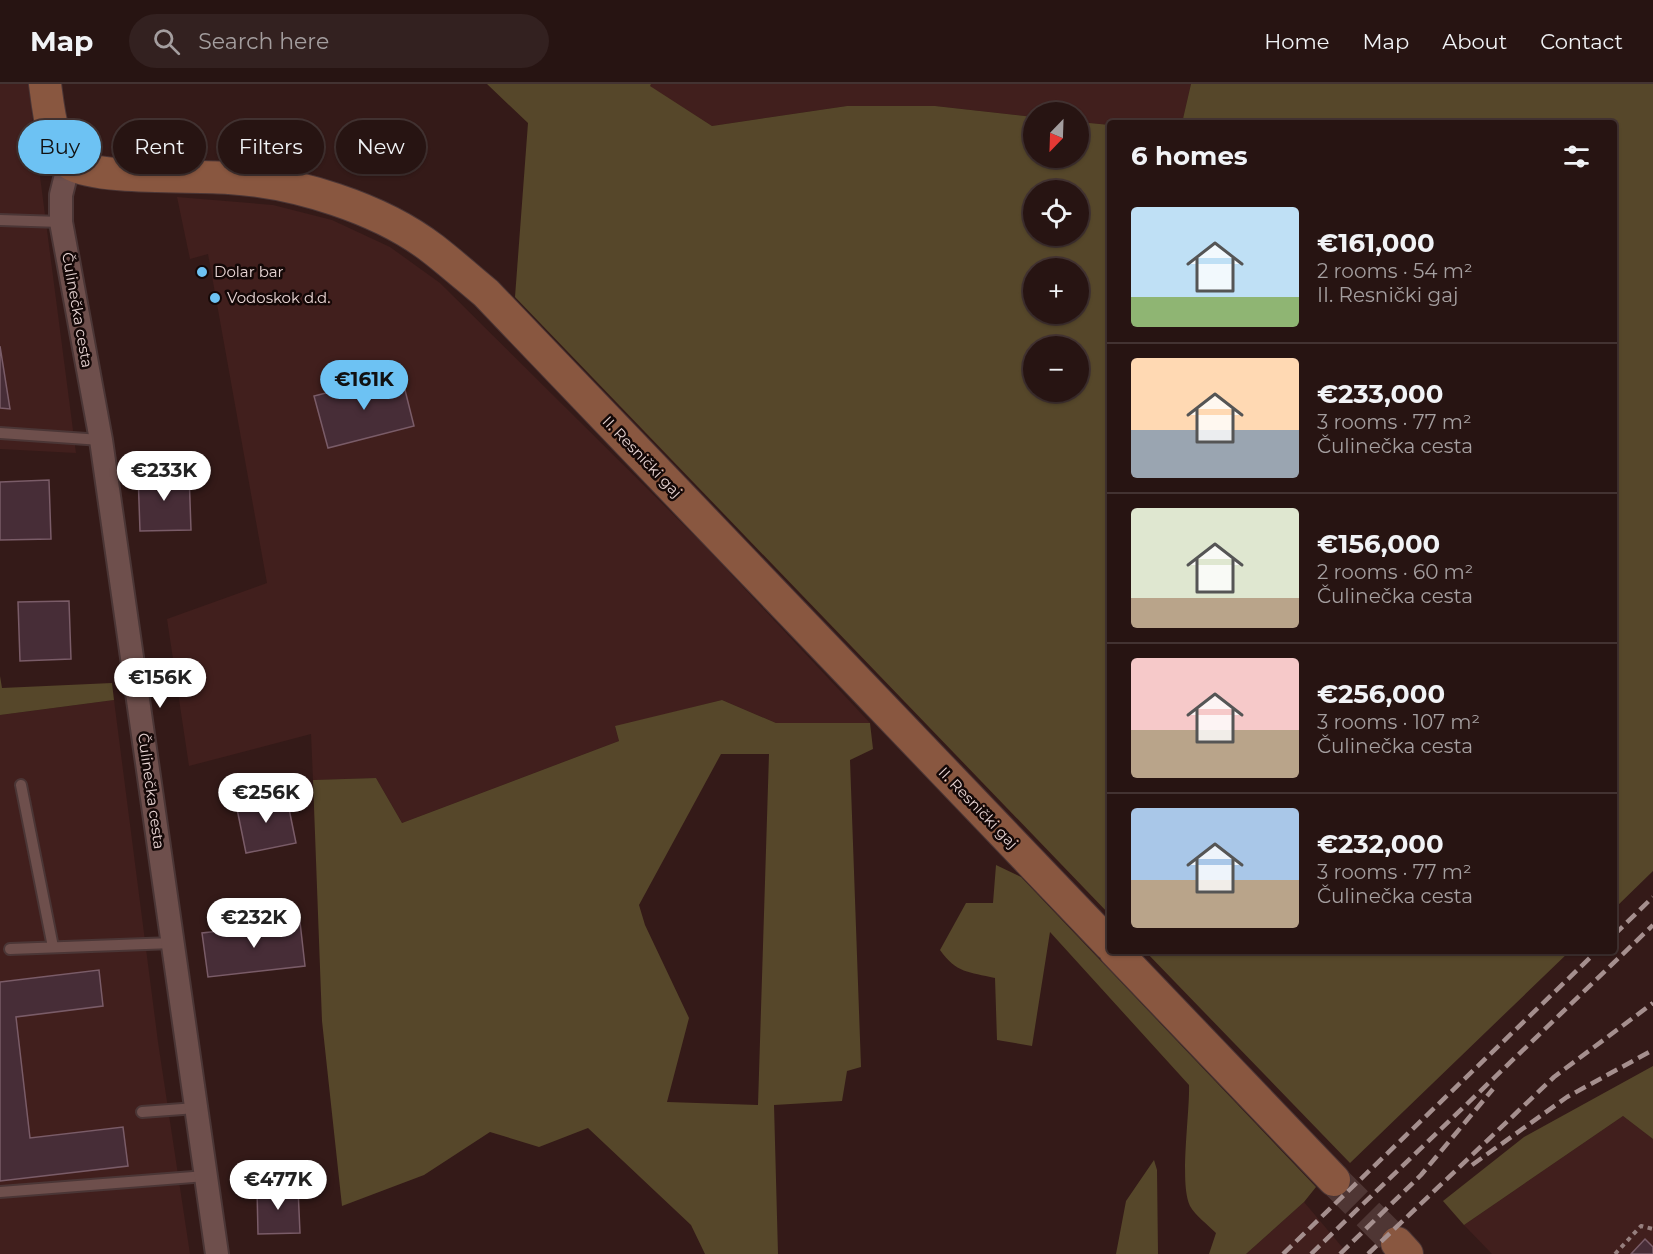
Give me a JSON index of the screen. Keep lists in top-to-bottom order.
{
  "streets": {
    "street": ["Čulinečka cesta", "II. Resnički gaj"]
  },
  "places": ["Dolar bar", "Vodoskok d.d."],
  "north": "bottom left",
  "page": {
    "header": "Map",
    "search": "Search here",
    "nav": [
      "Home",
      "Map",
      "About",
      "Contact"
    ],
    "map_buttons": ["+", "−"],
    "chip": [
      "Buy",
      "Rent",
      "Filters",
      "New"
    ],
    "heading": "6 homes",
    "list": [
      {
        "name": "€161,000",
        "note": "2 rooms · 54 m² · II. Resnički gaj"
      },
      {
        "name": "€233,000",
        "note": "3 rooms · 77 m² · Čulinečka cesta"
      },
      {
        "name": "€156,000",
        "note": "2 rooms · 60 m² · Čulinečka cesta"
      },
      {
        "name": "€256,000",
        "note": "3 rooms · 107 m² · Čulinečka cesta"
      },
      {
        "name": "€232,000",
        "note": "3 rooms · 77 m² · Čulinečka cesta"
      }
    ],
    "price": [
      "€161K",
      "€233K",
      "€156K",
      "€256K",
      "€232K",
      "€477K"
    ]
  }
}
